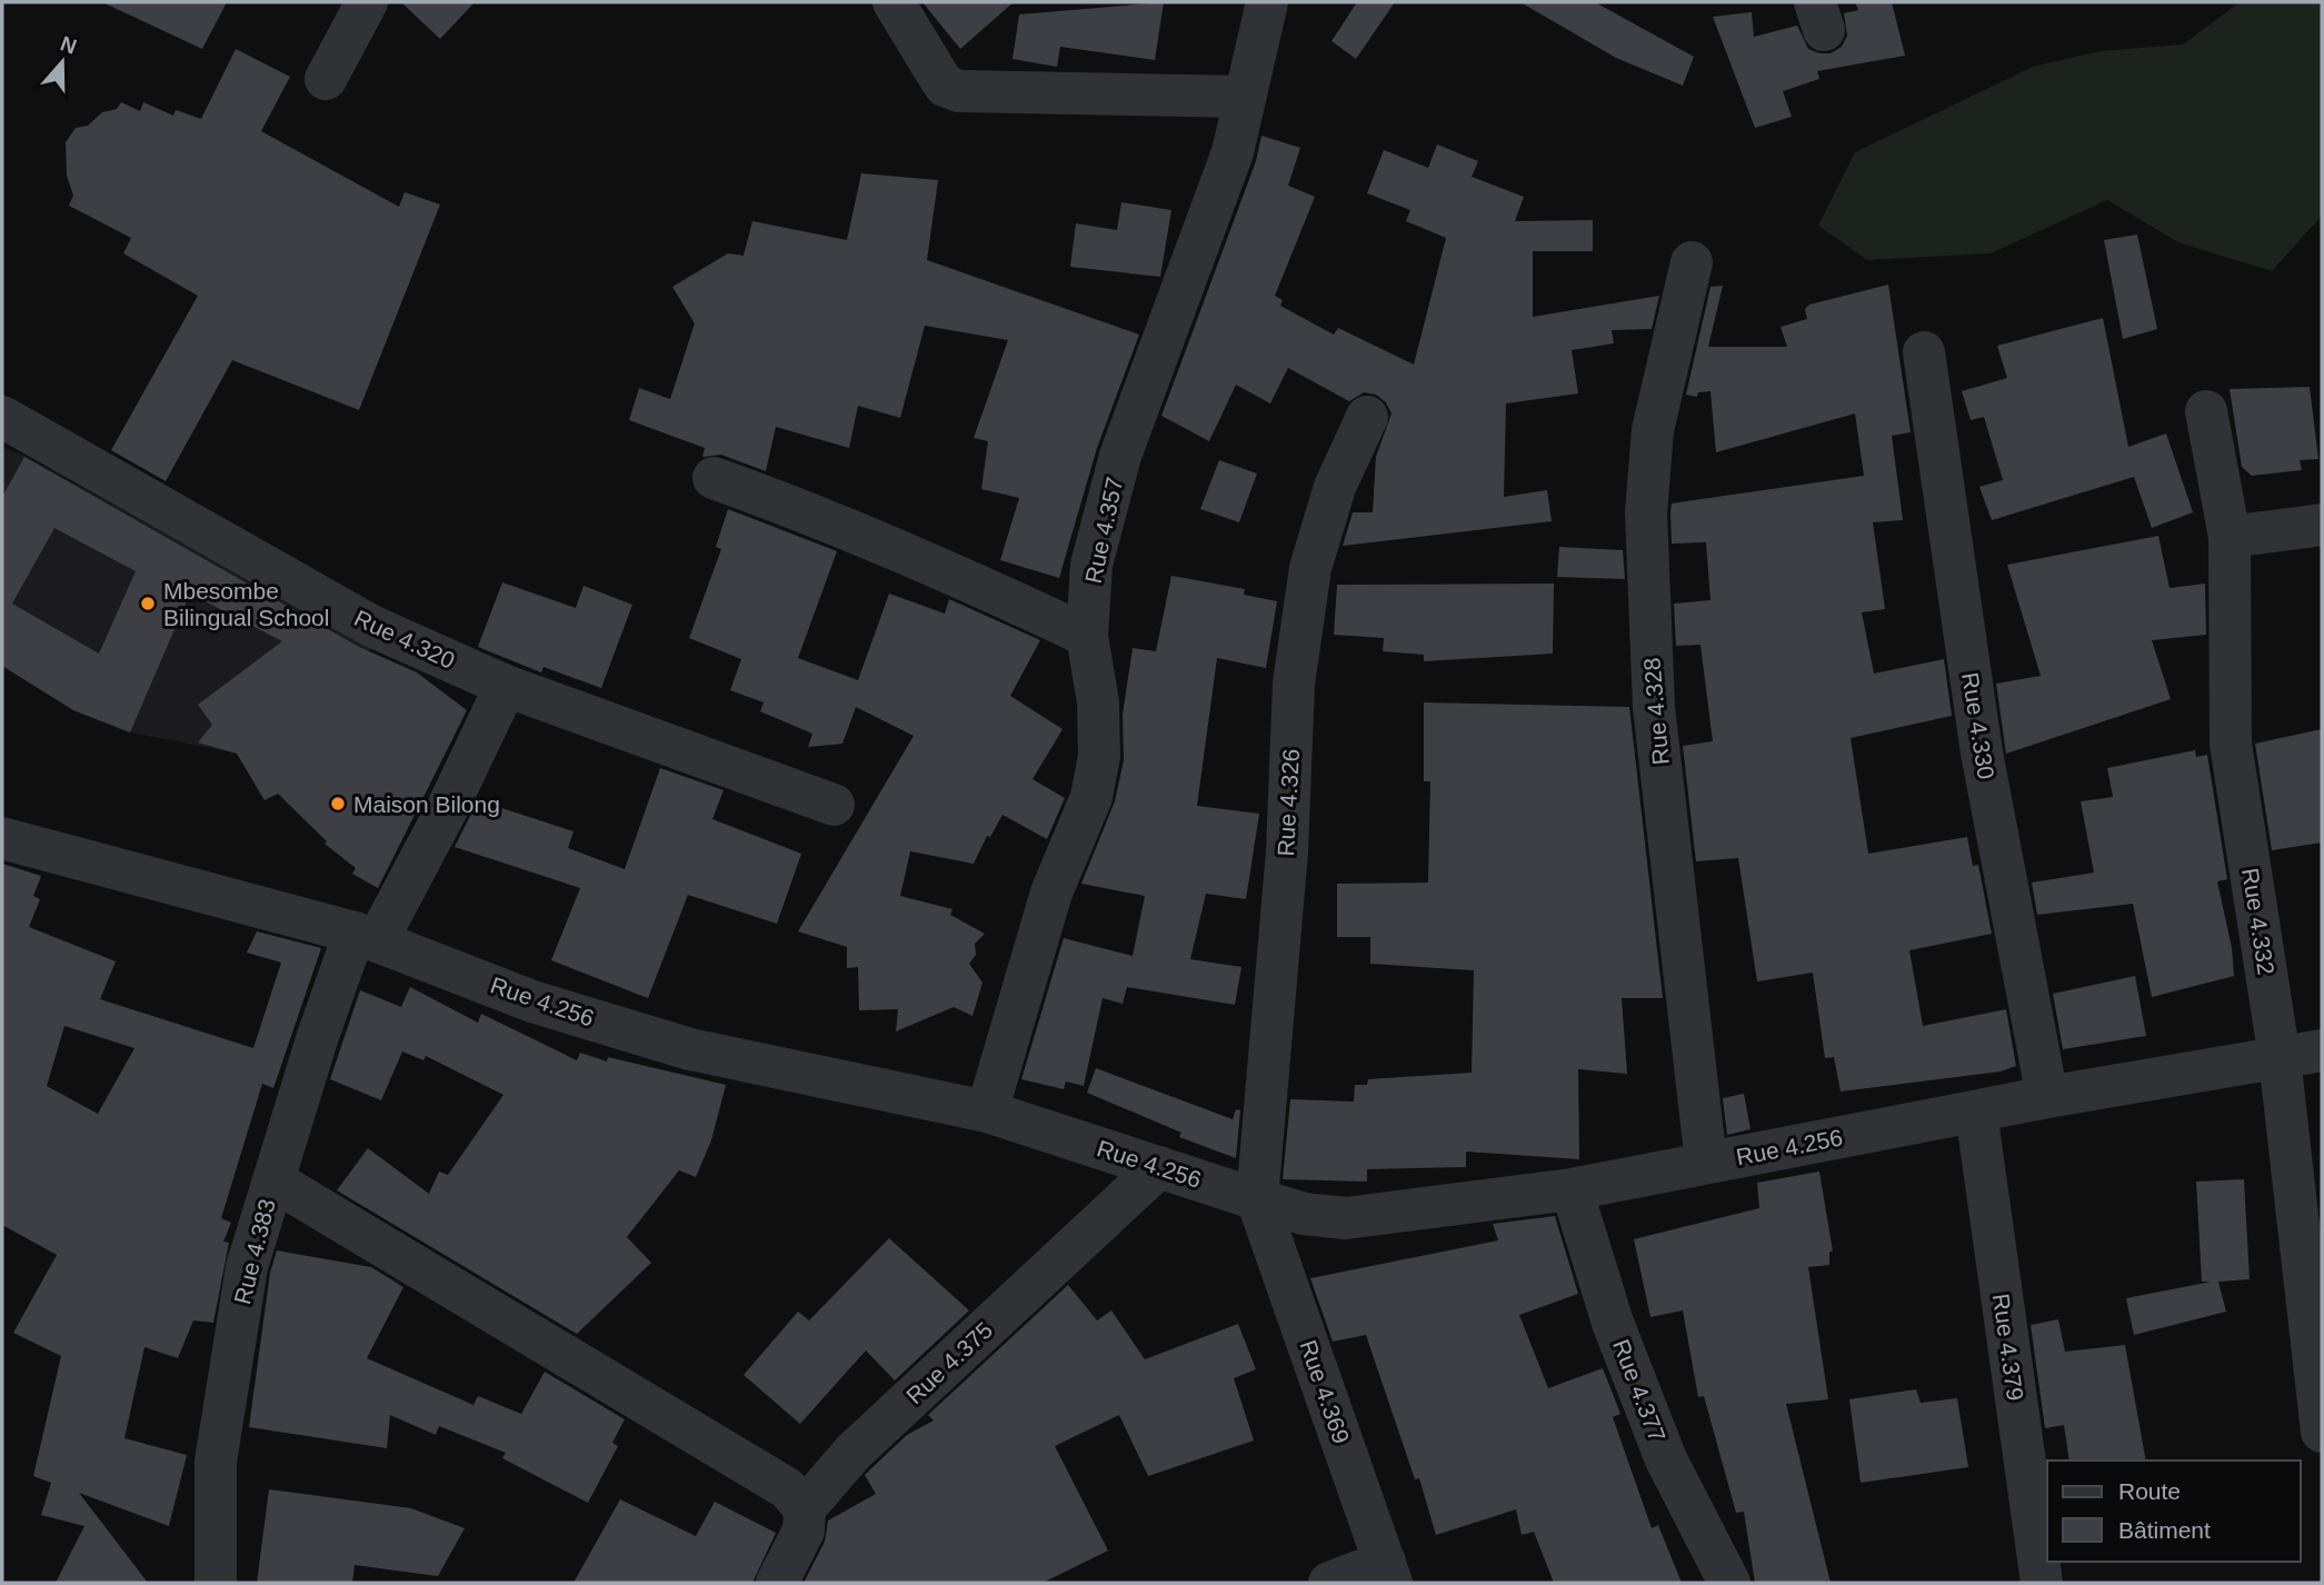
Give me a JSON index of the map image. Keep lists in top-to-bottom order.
{
  "streets": {
    "street": [
      "Rue 4.357",
      "Rue 4.320",
      "Rue 4.328",
      "Rue 4.330",
      "Rue 4.326",
      "Rue 4.332",
      "Rue 4.256",
      "Rue 4.383",
      "Rue 4.379",
      "Rue 4.375",
      "Rue 4.377",
      "Rue 4.369"
    ]
  },
  "crossings": [
    ["Rue 4.357", "Rue 4.256"],
    ["Rue 4.320", "Rue 4.383"],
    ["Rue 4.328", "Rue 4.256"],
    ["Rue 4.330", "Rue 4.256"],
    ["Rue 4.326", "Rue 4.256"],
    ["Rue 4.326", "Rue 4.369"],
    ["Rue 4.332", "Rue 4.256"],
    ["Rue 4.256", "Rue 4.383"],
    ["Rue 4.256", "Rue 4.379"],
    ["Rue 4.256", "Rue 4.375"],
    ["Rue 4.256", "Rue 4.377"],
    ["Rue 4.256", "Rue 4.369"]
  ],
  "places": ["Mbesombe Bilingual School", "Maison Bilong"],
  "legend": ["Route", "Bâtiment"],
  "north": "top"
}
